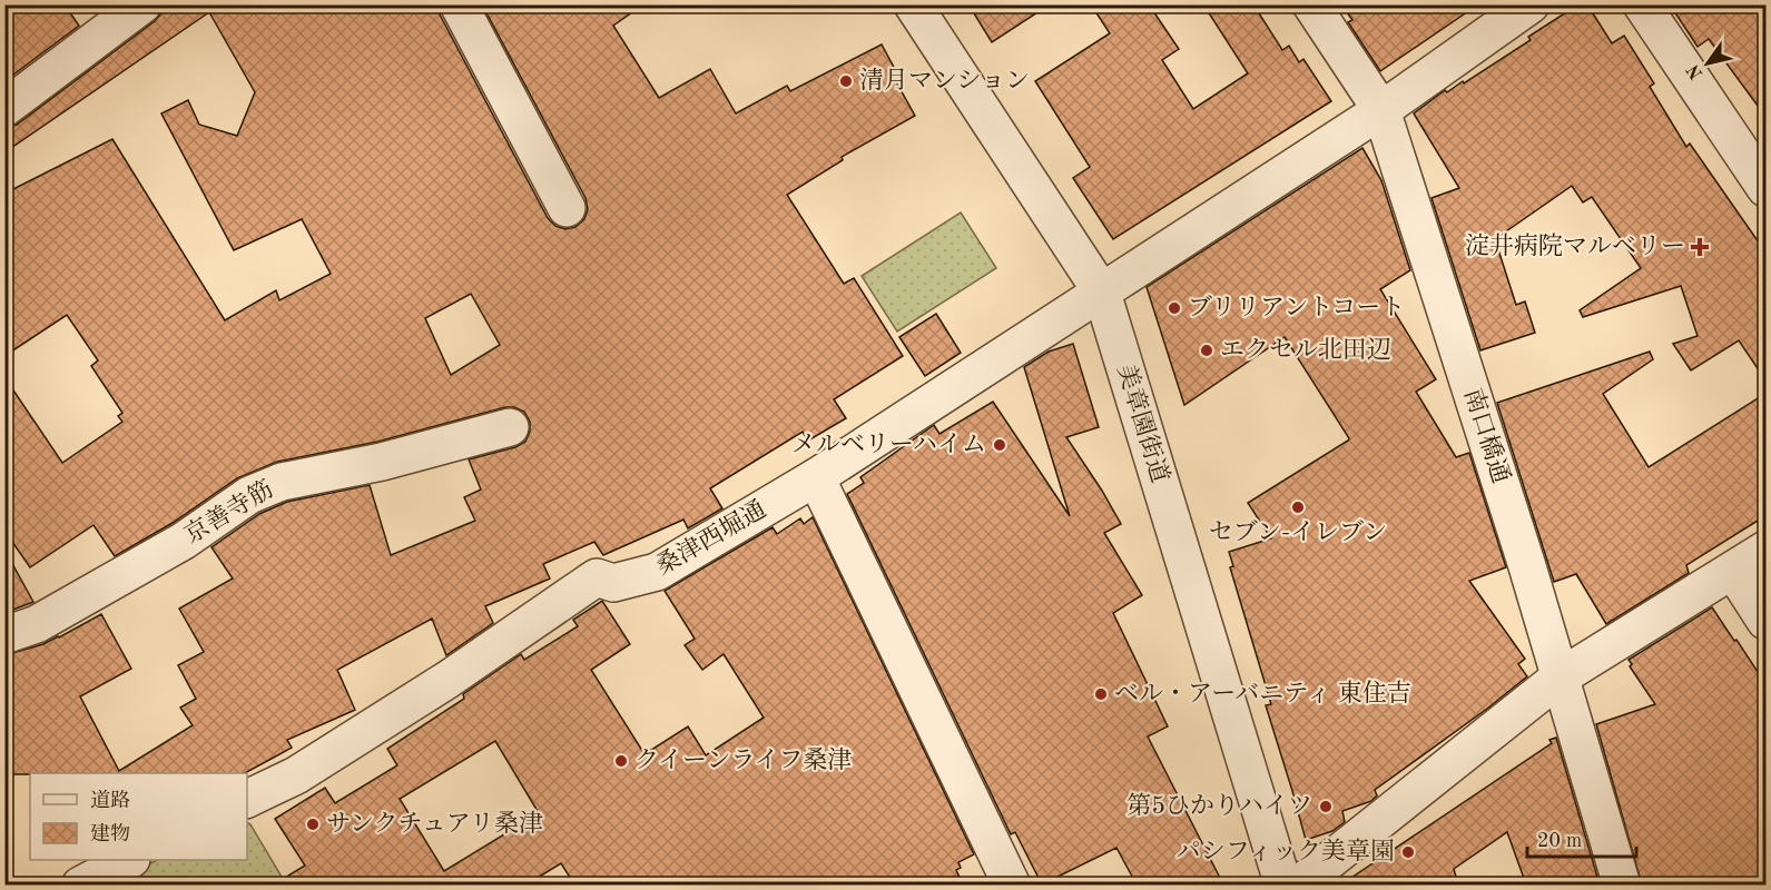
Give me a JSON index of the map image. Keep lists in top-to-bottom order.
{
  "streets": {
    "street": [
      "美章園街道",
      "南口橋通",
      "京善寺筋",
      "桑津西堀通"
    ]
  },
  "crossings": [
    ["美章園街道", "桑津西堀通"],
    ["南口橋通", "桑津西堀通"]
  ],
  "places": {
    "other": [
      "清月マンション",
      "ブリリアントコート",
      "エクセル北田辺",
      "メルベリーハイム",
      "セブン-イレブン",
      "ベル・アーバニティ 東住吉",
      "クイーンライフ桑津",
      "第5ひかりハイツ",
      "サンクチュアリ桑津",
      "パシフィック美章園"
    ],
    "health": ["淀井病院マルベリー"]
  },
  "legend": ["道路", "建物"],
  "scale_bar": "20 m",
  "north": "bottom left"
}
